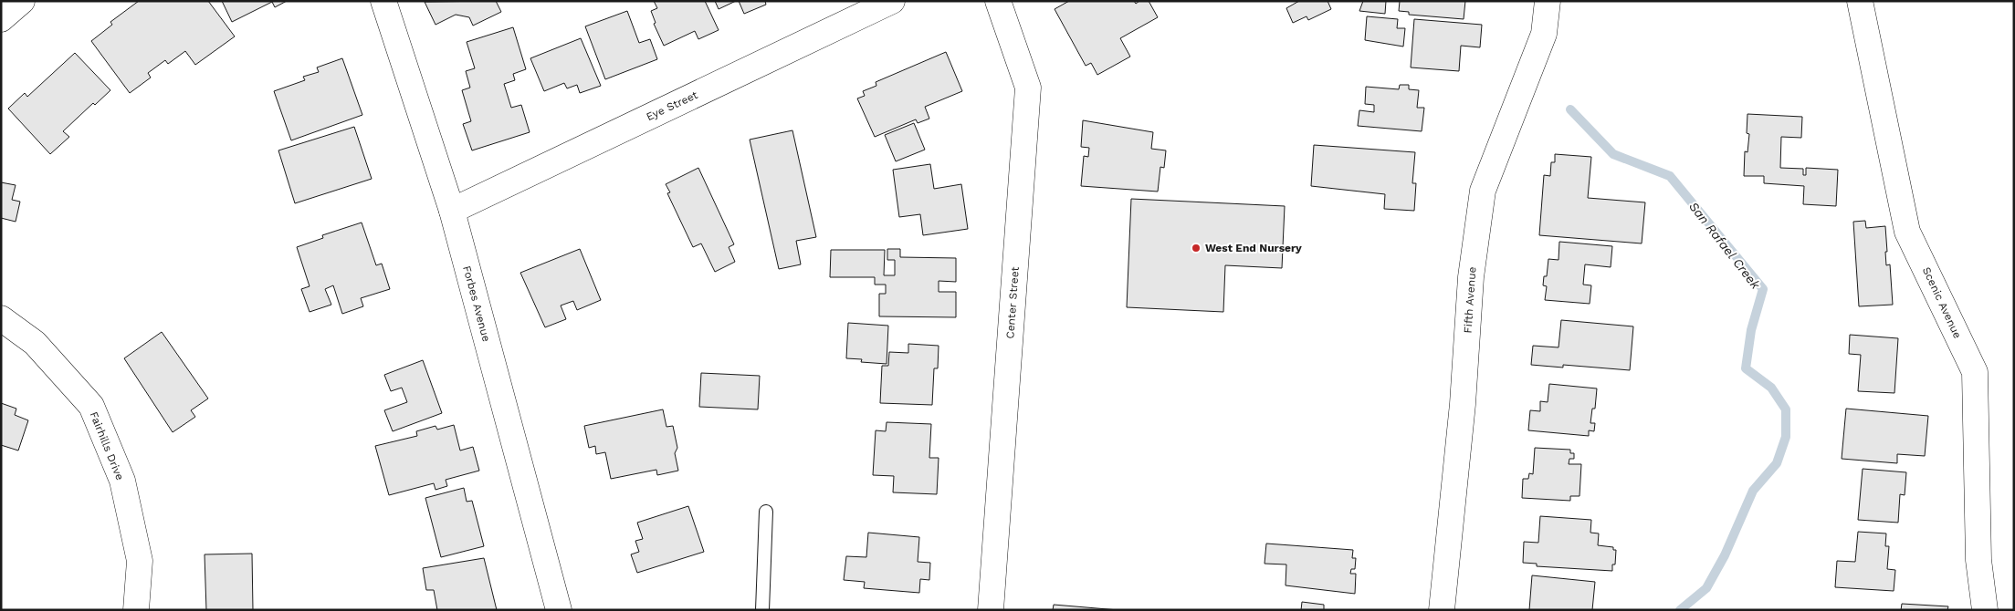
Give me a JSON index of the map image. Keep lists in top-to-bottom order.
{
  "streets": {
    "street": [
      "Eye Street",
      "Fifth Avenue",
      "Center Street",
      "Scenic Avenue",
      "Forbes Avenue",
      "Fairhills Drive"
    ]
  },
  "crossings": [
    ["Eye Street", "Forbes Avenue"]
  ],
  "water": ["San Rafael Creek"],
  "places": ["West End Nursery"]
}
